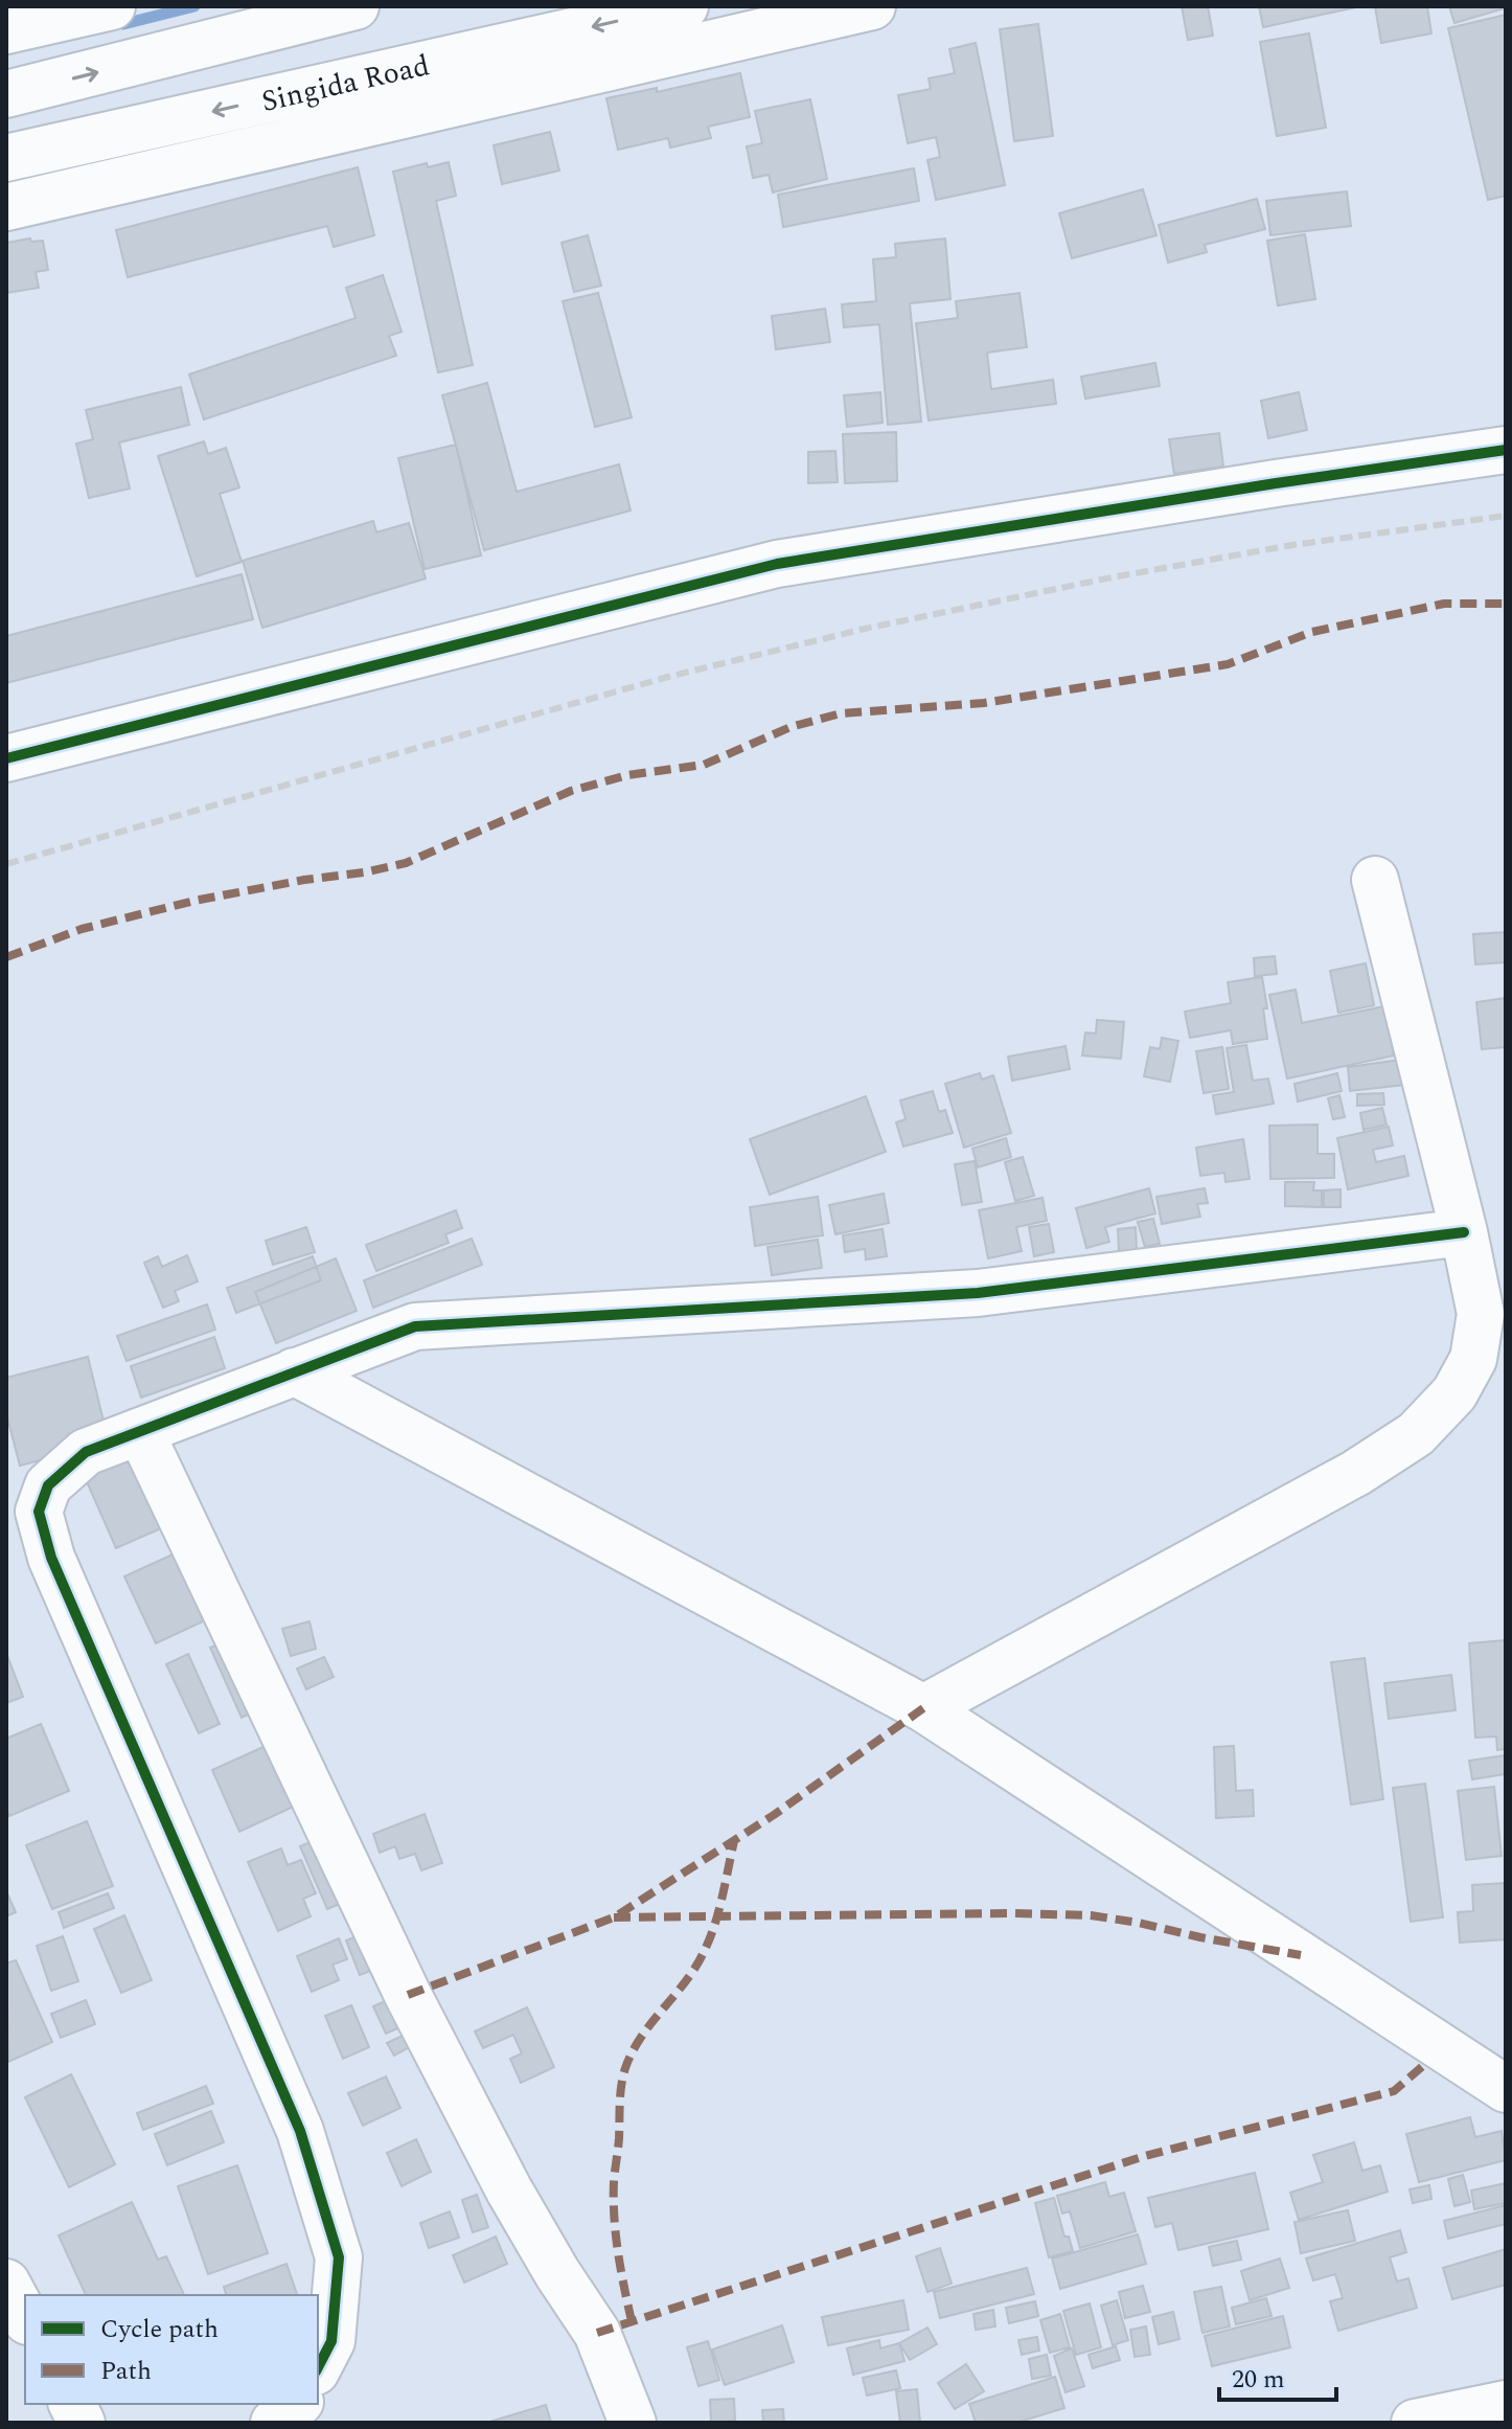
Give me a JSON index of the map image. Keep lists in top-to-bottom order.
{
  "streets": {
    "main road": ["Singida Road"]
  },
  "legend": ["Cycle path", "Path"],
  "scale_bar": "20 m"
}
